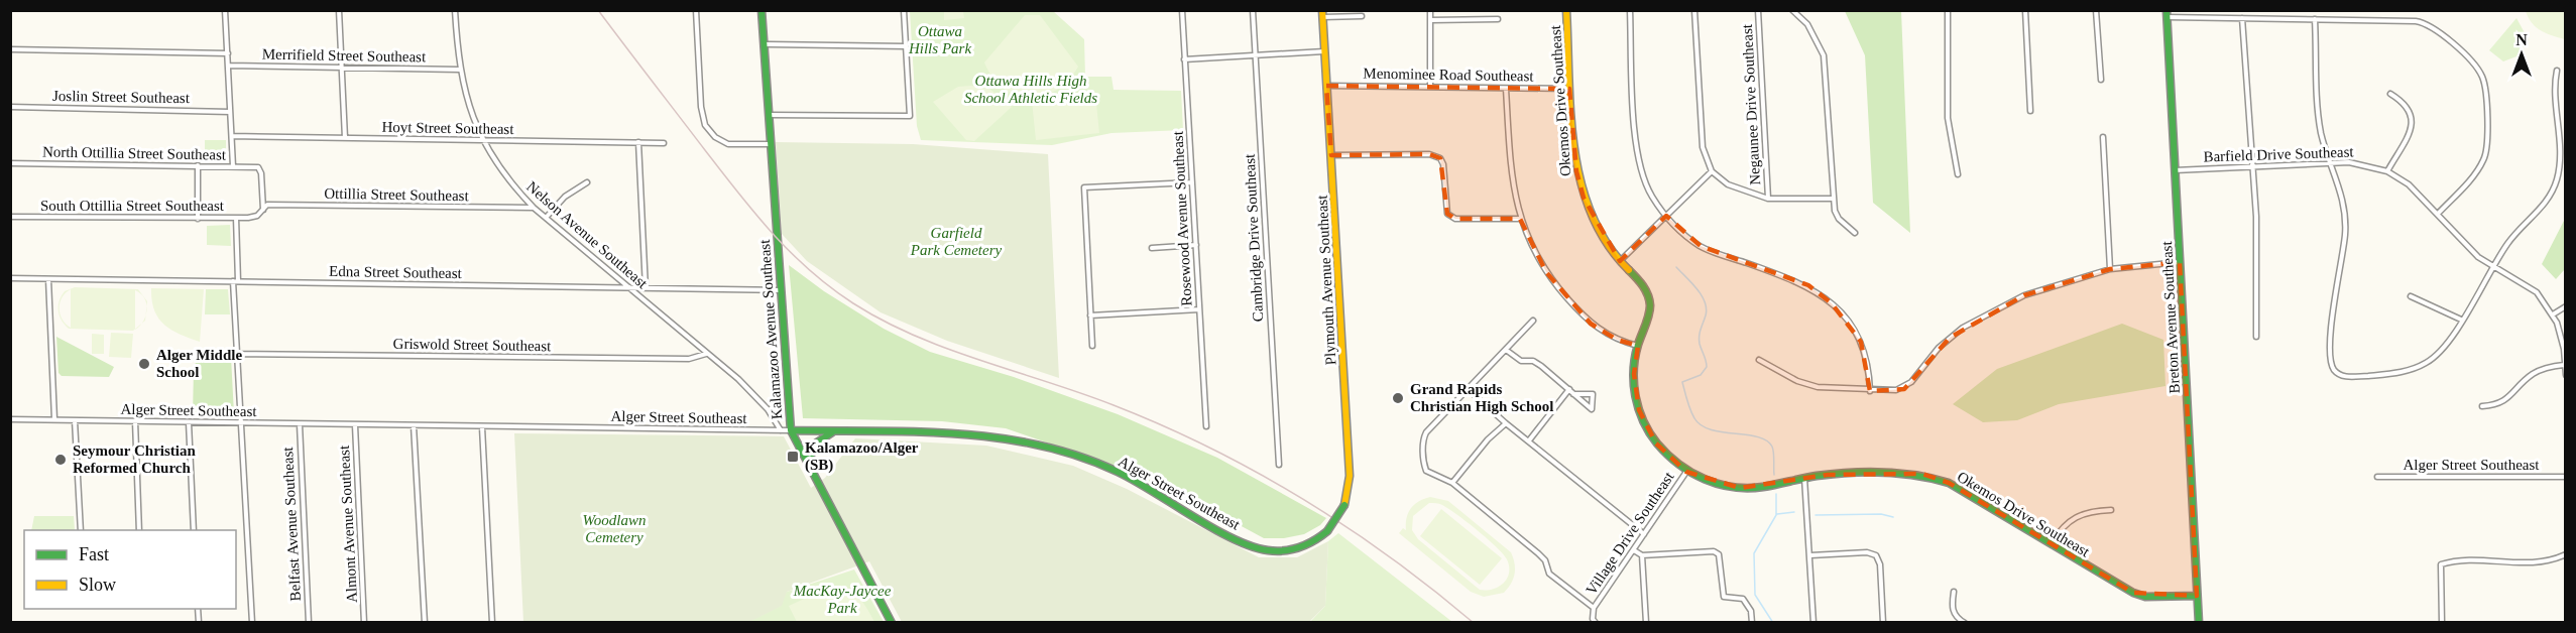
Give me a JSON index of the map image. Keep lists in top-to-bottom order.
{
  "streets": {
    "main road": [
      "Okemos Drive Southeast",
      "Plymouth Avenue Southeast",
      "Breton Avenue Southeast",
      "Kalamazoo Avenue Southeast",
      "Alger Street Southeast"
    ],
    "street": [
      "Merrifield Street Southeast",
      "Menominee Road Southeast",
      "Joslin Street Southeast",
      "Negaunee Drive Southeast",
      "Hoyt Street Southeast",
      "North Ottillia Street Southeast",
      "Barfield Drive Southeast",
      "Ottillia Street Southeast",
      "South Ottillia Street Southeast",
      "Rosewood Avenue Southeast",
      "Nelson Avenue Southeast",
      "Cambridge Drive Southeast",
      "Edna Street Southeast",
      "Griswold Street Southeast",
      "Belfast Avenue Southeast",
      "Almont Avenue Southeast",
      "Village Drive Southeast"
    ]
  },
  "crossings": [
    ["Merrifield Street Southeast", "Nelson Avenue Southeast"],
    ["Menominee Road Southeast", "Okemos Drive Southeast"],
    ["Menominee Road Southeast", "Plymouth Avenue Southeast"],
    ["Okemos Drive Southeast", "Breton Avenue Southeast"],
    ["Okemos Drive Southeast", "Village Drive Southeast"],
    ["Hoyt Street Southeast", "Nelson Avenue Southeast"],
    ["North Ottillia Street Southeast", "Ottillia Street Southeast"],
    ["North Ottillia Street Southeast", "South Ottillia Street Southeast"],
    ["Barfield Drive Southeast", "Breton Avenue Southeast"],
    ["Ottillia Street Southeast", "South Ottillia Street Southeast"],
    ["Ottillia Street Southeast", "Nelson Avenue Southeast"],
    ["Nelson Avenue Southeast", "Edna Street Southeast"],
    ["Nelson Avenue Southeast", "Griswold Street Southeast"],
    ["Nelson Avenue Southeast", "Alger Street Southeast"],
    ["Edna Street Southeast", "Kalamazoo Avenue Southeast"],
    ["Plymouth Avenue Southeast", "Alger Street Southeast"],
    ["Kalamazoo Avenue Southeast", "Alger Street Southeast"],
    ["Alger Street Southeast", "Belfast Avenue Southeast"],
    ["Alger Street Southeast", "Almont Avenue Southeast"]
  ],
  "parks": [
    "Ottawa Hills Park",
    "Ottawa Hills High School Athletic Fields",
    "Garfield Park Cemetery",
    "Woodlawn Cemetery",
    "MacKay-Jaycee Park"
  ],
  "places": {
    "other": ["Alger Middle School", "Grand Rapids Christian High School", "Seymour Christian Reformed Church"],
    "transit": ["Kalamazoo/Alger (SB)"]
  },
  "legend": ["Fast", "Slow"],
  "north": "top"
}
